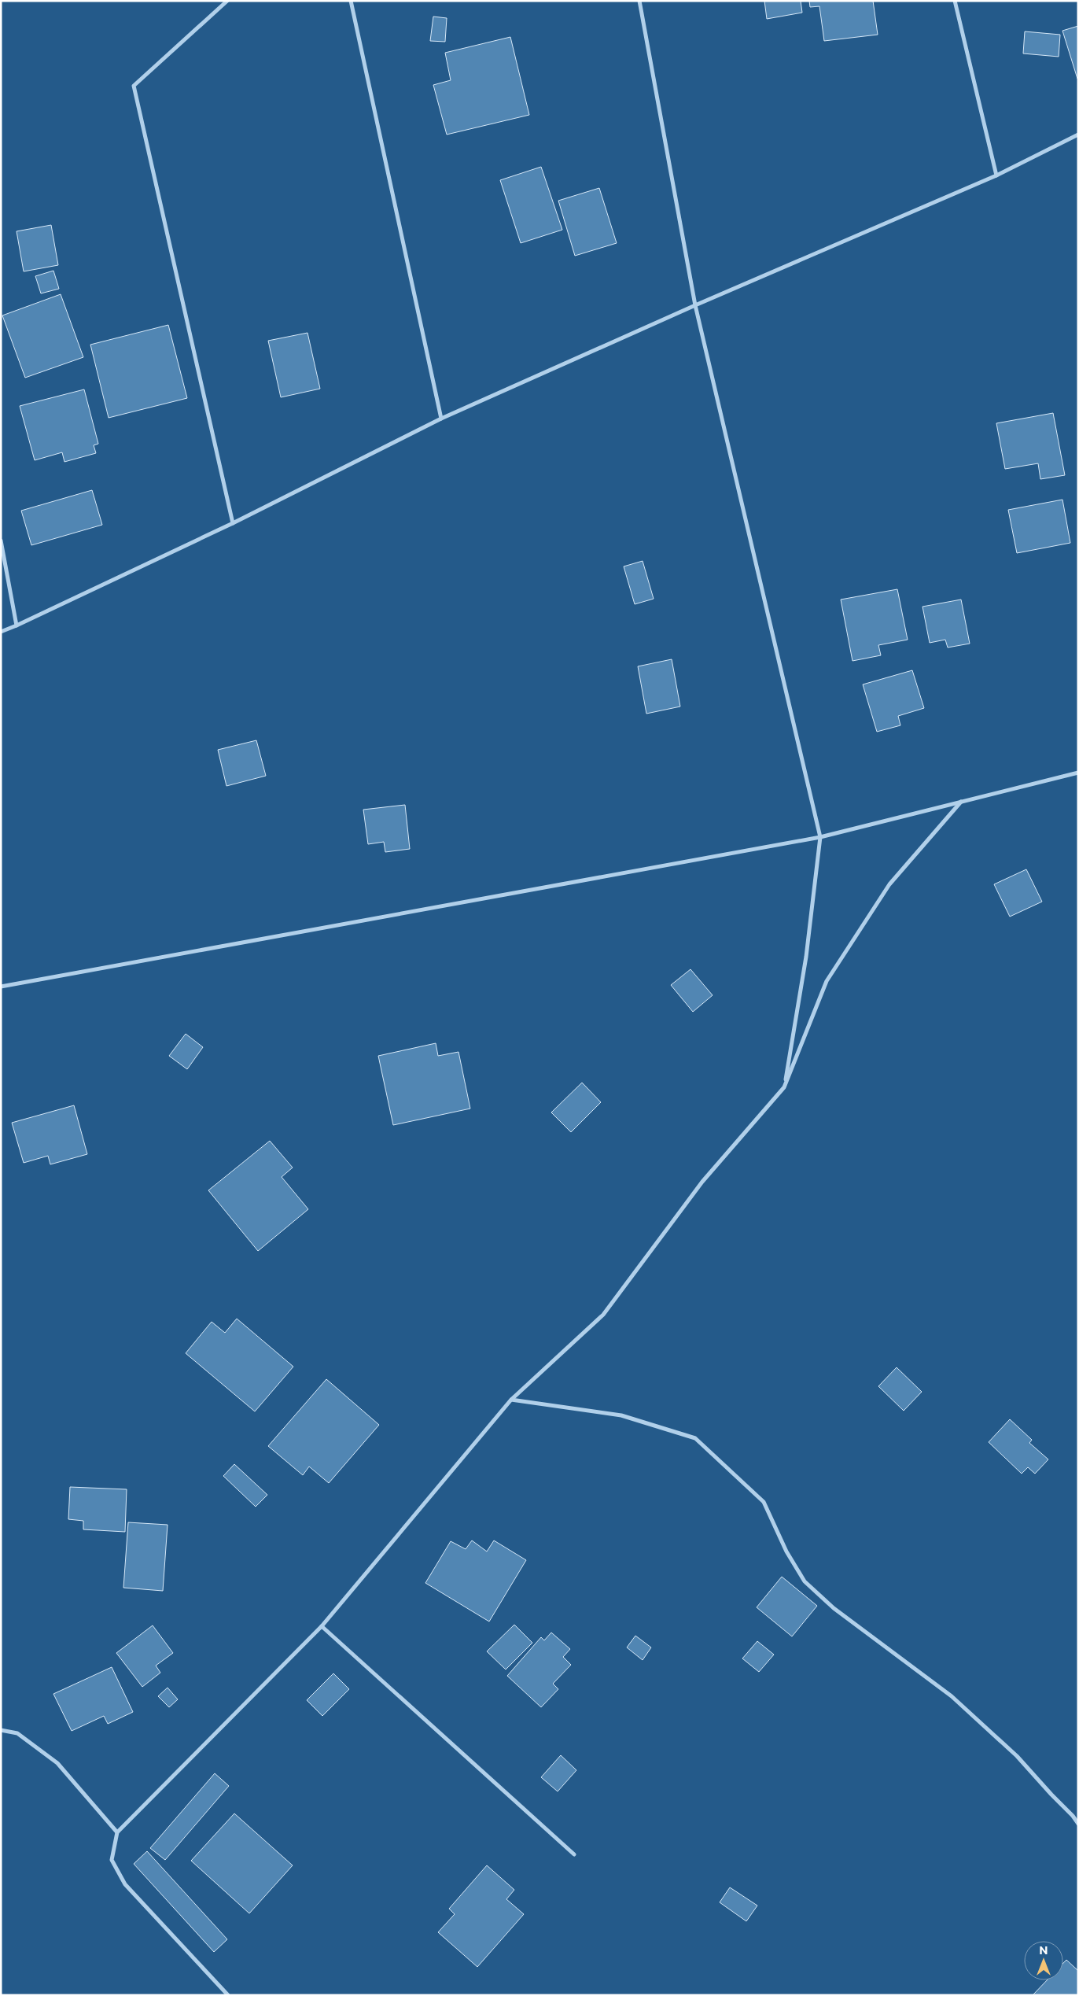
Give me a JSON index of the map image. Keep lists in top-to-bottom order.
{
  "north": "top"
}
